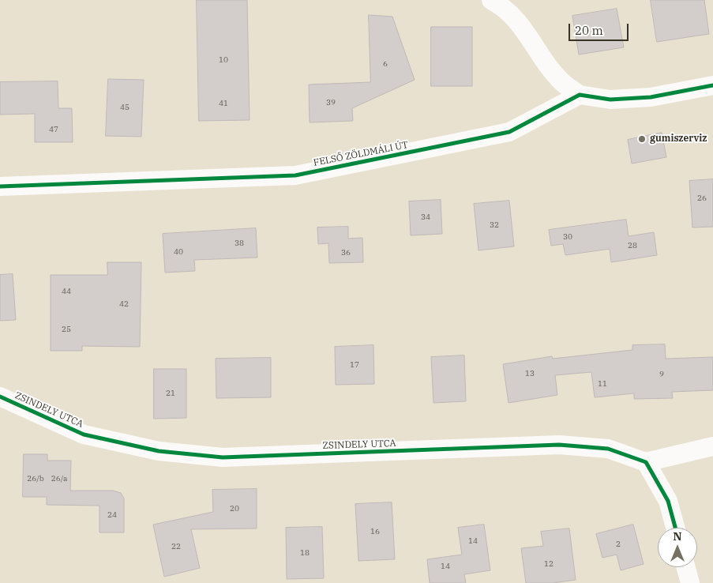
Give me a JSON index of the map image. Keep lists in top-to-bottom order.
{
  "streets": {
    "street": ["FELSŐ ZÖLDMÁLI ÚT", "ZSINDELY UTCA"]
  },
  "places": ["gumiszerviz"],
  "house_numbers": [
    "10",
    "6",
    "39",
    "41",
    "45",
    "47",
    "26",
    "34",
    "32",
    "30",
    "38",
    "28",
    "40",
    "36",
    "44",
    "42",
    "25",
    "17",
    "13",
    "9",
    "11",
    "21",
    "26/b",
    "26/a",
    "20",
    "24",
    "16",
    "14",
    "2",
    "22",
    "18",
    "12",
    "14"
  ],
  "scale_bar": "20 m",
  "north": "top"
}
